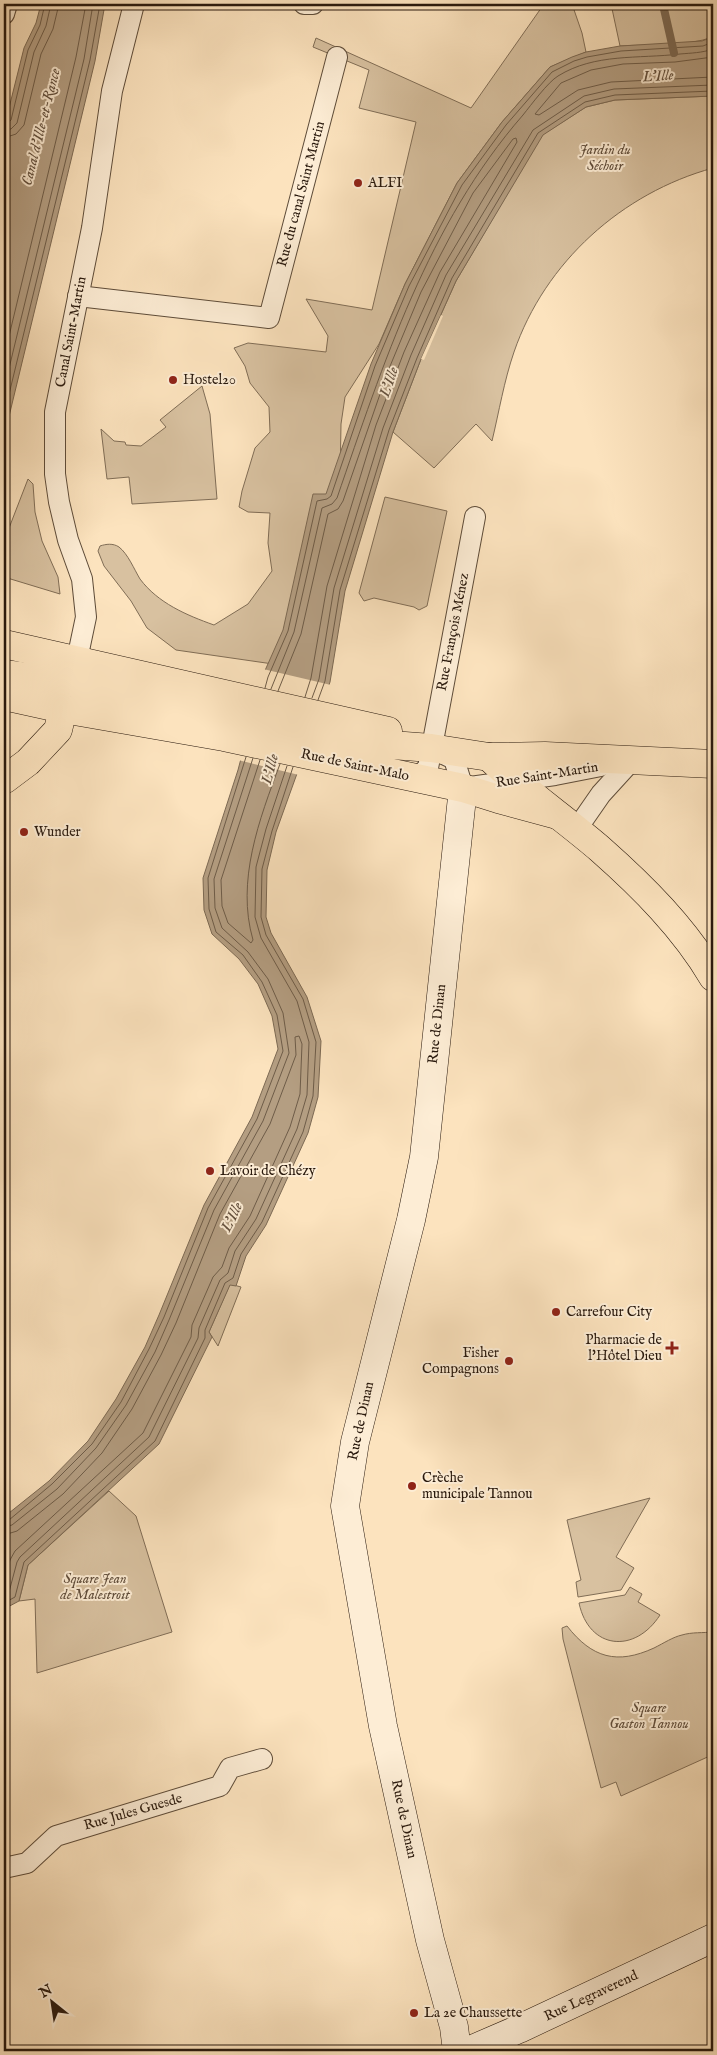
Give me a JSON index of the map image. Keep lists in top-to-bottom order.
{
  "streets": {
    "main road": ["Rue de Saint-Malo", "Rue Saint-Martin"],
    "street": [
      "Rue du canal Saint Martin",
      "Canal Saint-Martin",
      "Rue François Ménez",
      "Rue de Dinan",
      "Rue Jules Guesde",
      "Rue Legraverend"
    ]
  },
  "crossings": [
    ["Rue du canal Saint Martin", "Canal Saint-Martin"],
    ["Canal Saint-Martin", "Rue de Saint-Malo"],
    ["Rue François Ménez", "Rue de Saint-Malo"],
    ["Rue de Saint-Malo", "Rue Saint-Martin"],
    ["Rue de Saint-Malo", "Rue de Dinan"],
    ["Rue Saint-Martin", "Rue de Dinan"]
  ],
  "water": ["L'Ille", "Canal d'Ille-et-Rance"],
  "parks": ["Jardin du Séchoir", "Square Jean de Malestroit", "Square Gaston Tannou"],
  "places": {
    "other": [
      "ALFI",
      "Hostel20",
      "Wunder",
      "Lavoir de Chézy",
      "Carrefour City",
      "Fisher Compagnons",
      "Crèche municipale Tannou",
      "La 2e Chaussette"
    ],
    "health": ["Pharmacie de l'Hôtel Dieu"]
  },
  "north": "top left"
}
